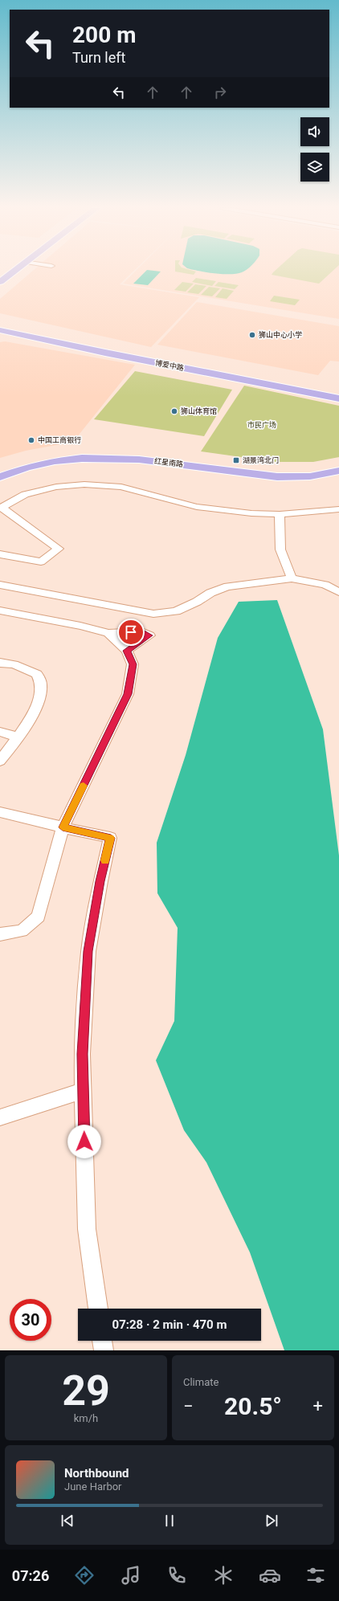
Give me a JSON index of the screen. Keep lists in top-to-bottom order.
{
  "streets": {
    "main road": ["博爱中路", "红星南路"]
  },
  "parks": ["市民广场"],
  "places": {
    "other": ["狮山中心小学", "狮山体育馆", "中国工商银行"],
    "transit": ["湖景湾北门"]
  },
  "page": {
    "turn": ["200 m", "Turn left"],
    "limit": "30",
    "trip": "07:28 · 2 min · 470 m",
    "tile": [
      ["29", "km/h"],
      "Climate"
    ],
    "heat": ["−", "20.5°", "+"],
    "song": ["Northbound", "June Harbor"],
    "tabs": "07:26"
  }
}
